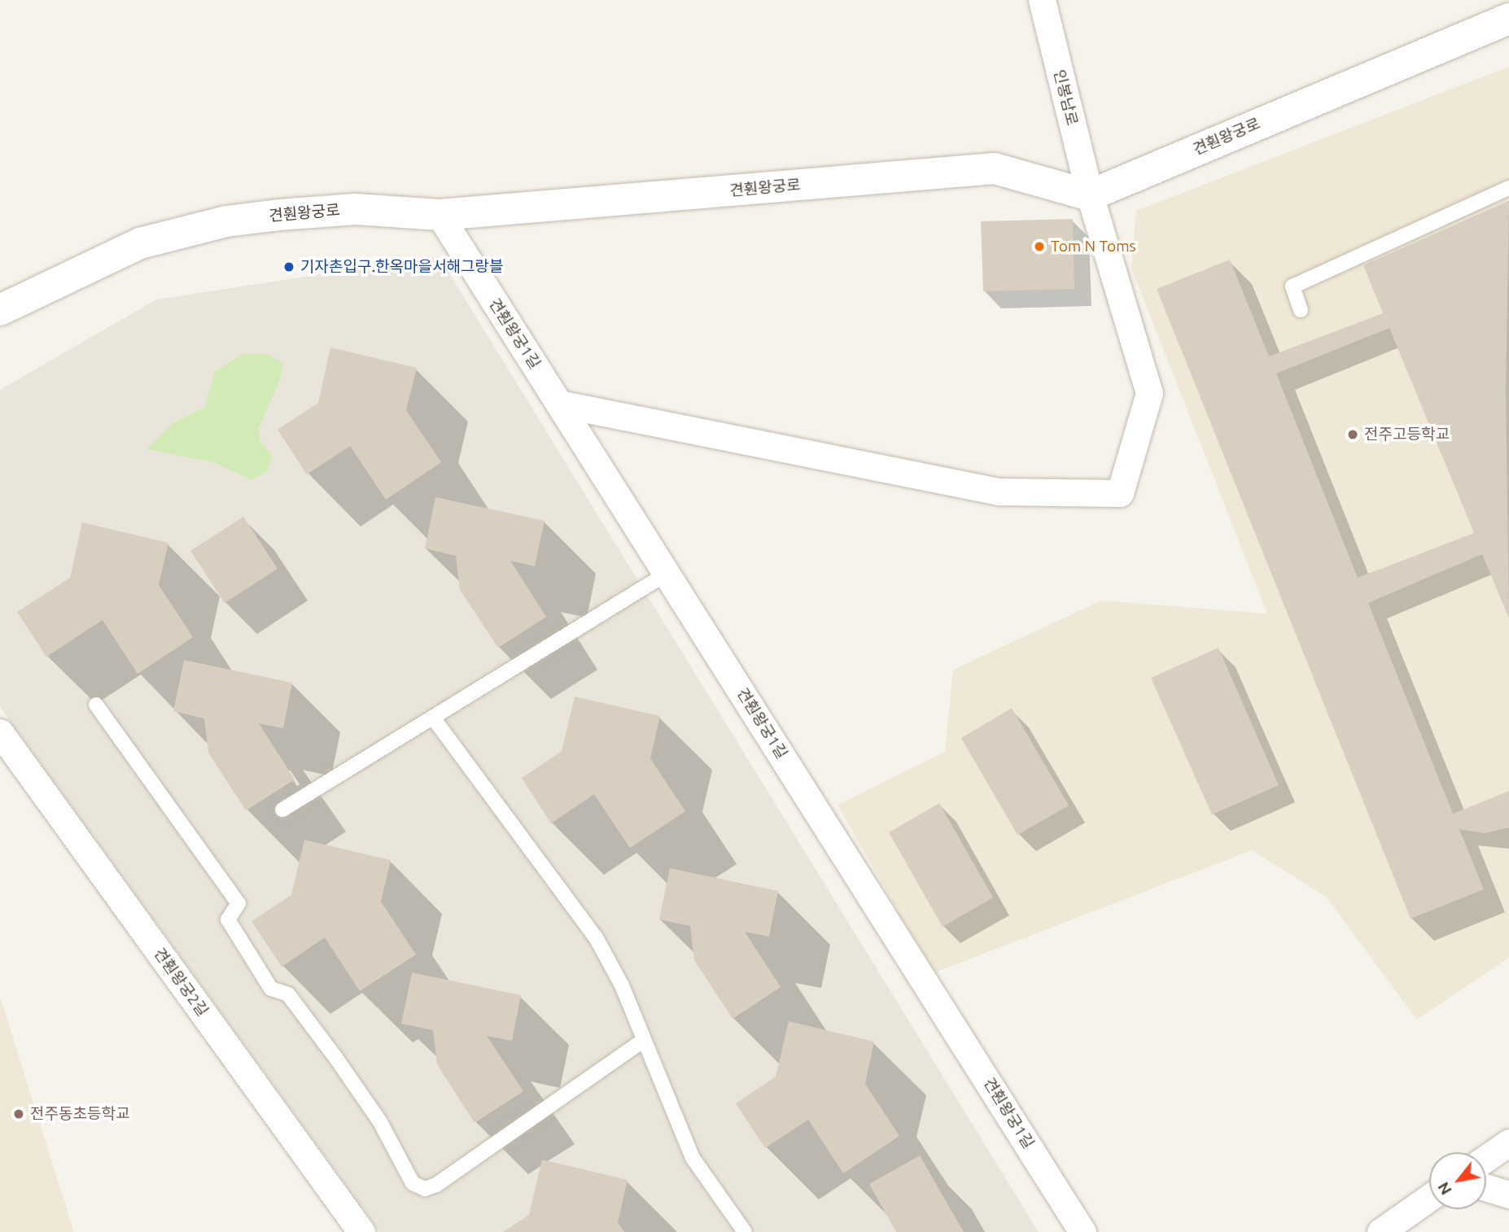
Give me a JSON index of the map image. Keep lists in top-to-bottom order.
{
  "streets": {
    "street": [
      "인봉남로",
      "견훤왕궁로",
      "견훤왕궁1길",
      "견훤왕궁2길"
    ]
  },
  "crossings": [
    ["인봉남로", "견훤왕궁로"],
    ["인봉남로", "견훤왕궁1길"],
    ["견훤왕궁로", "견훤왕궁1길"]
  ],
  "places": [
    "Tom N Toms",
    "기자촌입구.한옥마을서해그랑블",
    "전주고등학교",
    "전주동초등학교"
  ],
  "north": "bottom left"
}
